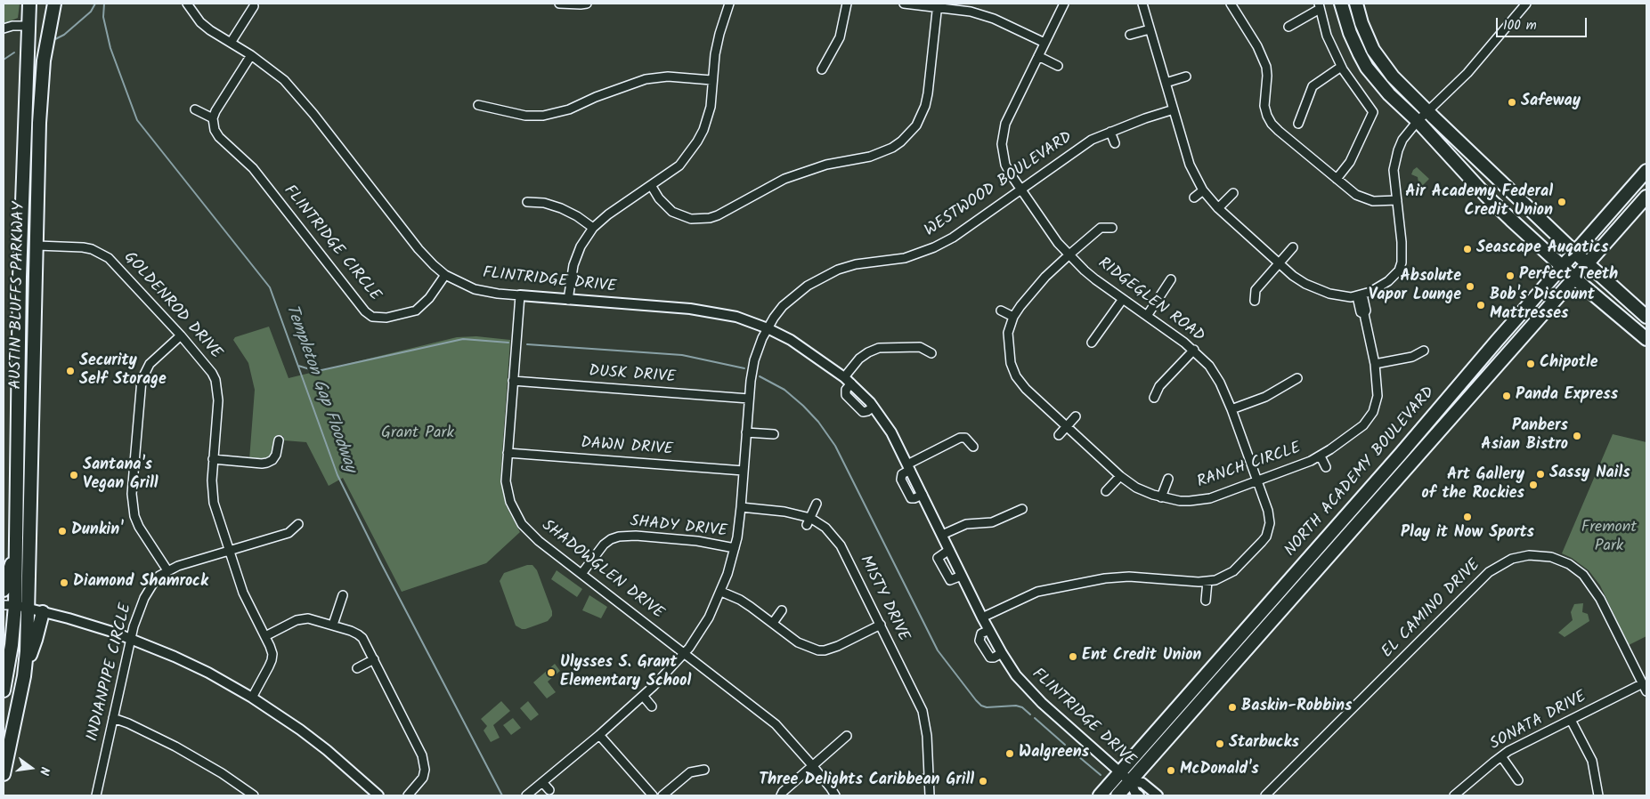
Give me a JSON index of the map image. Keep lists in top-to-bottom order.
{
  "streets": {
    "main road": ["AUSTIN BLUFFS PARKWAY", "NORTH ACADEMY BOULEVARD"],
    "street": [
      "WESTWOOD BOULEVARD",
      "FLINTRIDGE CIRCLE",
      "FLINTRIDGE DRIVE",
      "RIDGEGLEN ROAD",
      "GOLDENROD DRIVE",
      "DUSK DRIVE",
      "DAWN DRIVE",
      "RANCH CIRCLE",
      "SHADY DRIVE",
      "SHADOWGLEN DRIVE",
      "MISTY DRIVE",
      "EL CAMINO DRIVE",
      "INDIANPIPE CIRCLE",
      "SONATA DRIVE"
    ]
  },
  "crossings": [
    ["WESTWOOD BOULEVARD", "FLINTRIDGE DRIVE"],
    ["WESTWOOD BOULEVARD", "RIDGEGLEN ROAD"],
    ["WESTWOOD BOULEVARD", "DUSK DRIVE"],
    ["WESTWOOD BOULEVARD", "DAWN DRIVE"],
    ["WESTWOOD BOULEVARD", "SHADY DRIVE"],
    ["WESTWOOD BOULEVARD", "SHADOWGLEN DRIVE"],
    ["WESTWOOD BOULEVARD", "MISTY DRIVE"],
    ["FLINTRIDGE CIRCLE", "FLINTRIDGE DRIVE"],
    ["FLINTRIDGE DRIVE", "RIDGEGLEN ROAD"],
    ["FLINTRIDGE DRIVE", "NORTH ACADEMY BOULEVARD"],
    ["FLINTRIDGE DRIVE", "SHADOWGLEN DRIVE"],
    ["AUSTIN BLUFFS PARKWAY", "GOLDENROD DRIVE"],
    ["RIDGEGLEN ROAD", "RANCH CIRCLE"],
    ["GOLDENROD DRIVE", "INDIANPIPE CIRCLE"],
    ["DUSK DRIVE", "SHADOWGLEN DRIVE"],
    ["DAWN DRIVE", "SHADOWGLEN DRIVE"],
    ["SHADY DRIVE", "SHADOWGLEN DRIVE"],
    ["EL CAMINO DRIVE", "SONATA DRIVE"]
  ],
  "water": ["Templeton Gap Floodway"],
  "parks": ["Grant Park", "Fremont Park"],
  "places": [
    "Safeway",
    "Air Academy Federal Credit Union",
    "Seascape Auqatics",
    "Perfect Teeth",
    "Absolute Vapor Lounge",
    "Bob's Discount Mattresses",
    "Chipotle",
    "Security Self Storage",
    "Panda Express",
    "Panbers Asian Bistro",
    "Sassy Nails",
    "Santana's Vegan Grill",
    "Art Gallery of the Rockies",
    "Play it Now Sports",
    "Dunkin'",
    "Diamond Shamrock",
    "Ent Credit Union",
    "Ulysses S. Grant Elementary School",
    "Baskin-Robbins",
    "Starbucks",
    "Walgreens",
    "McDonald's",
    "Three Delights Caribbean Grill"
  ],
  "scale_bar": "100 m",
  "north": "right"
}
